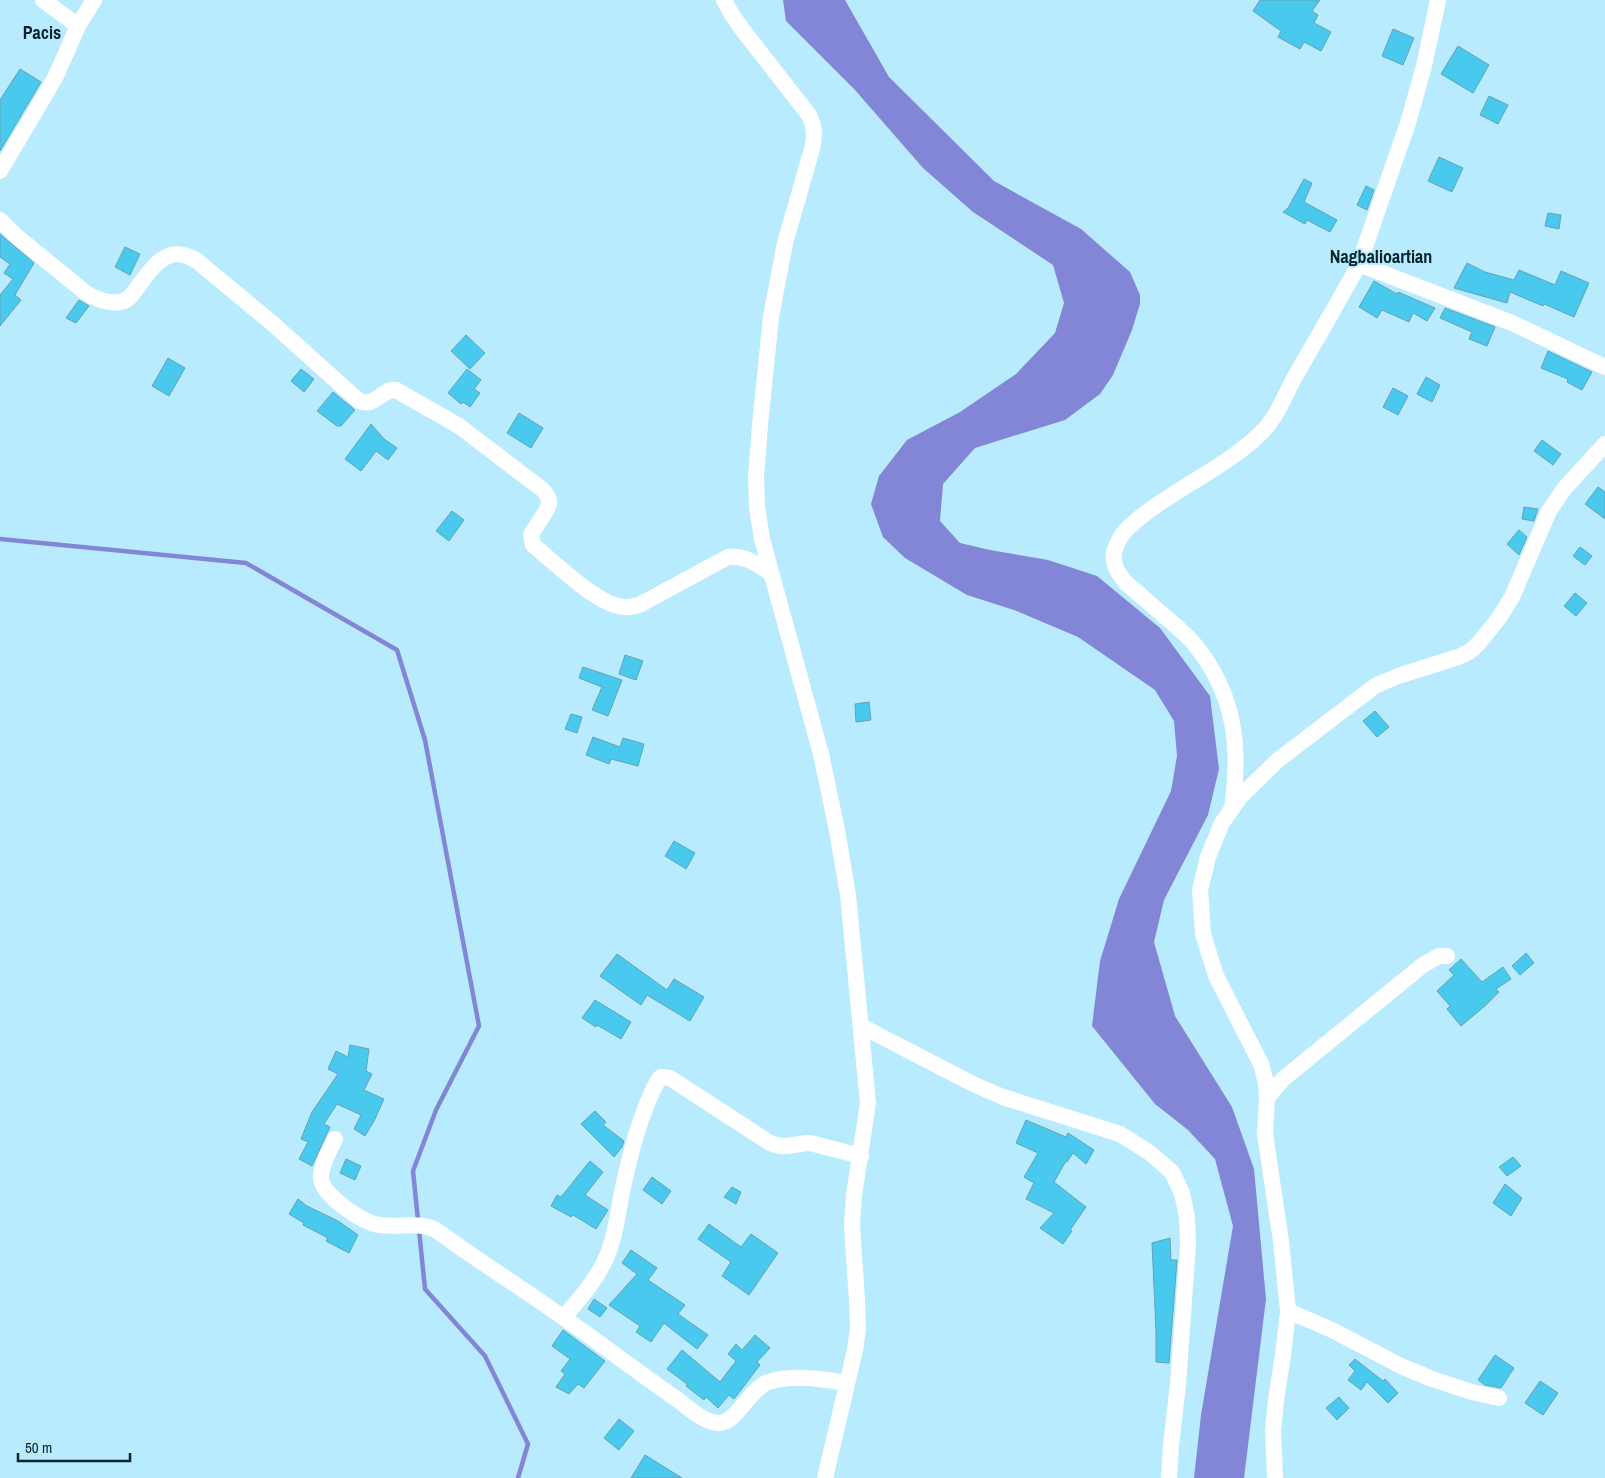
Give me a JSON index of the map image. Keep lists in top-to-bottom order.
{
  "districts": ["Pacis", "Nagbalioartian"],
  "scale_bar": "50 m"
}
